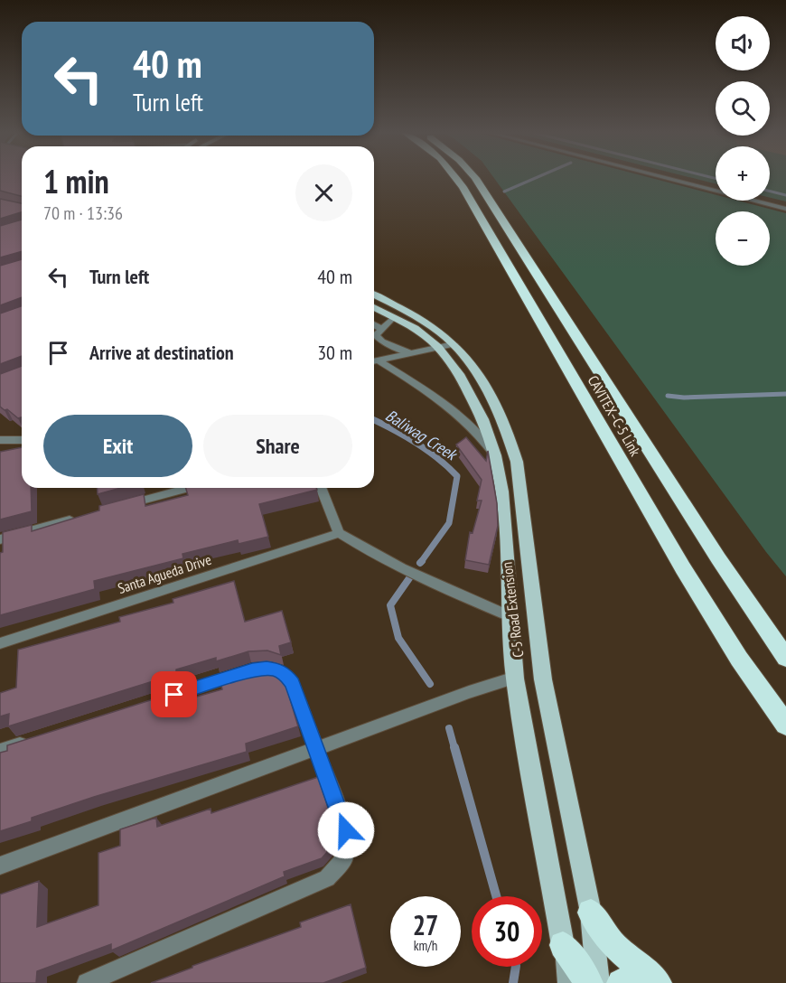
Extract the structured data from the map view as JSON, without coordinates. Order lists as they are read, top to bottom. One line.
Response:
{"streets":{"highway":["CAVITEX–C-5 Link"],"main road":["C-5 Road Extension"],"street":["Santa Agueda Drive"]},"water":["Baliwag Creek"],"page":{"map_buttons":["+","−"],"turn":["40 m","Turn left"],"heading":["1 min","70 m · 13:36"],"list":[{"name":"Turn left","value":"40 m"},{"name":"Arrive at destination","value":"30 m"}],"buttons":["Exit","Share"],"speed":"27 km/h","limit":"30"}}
